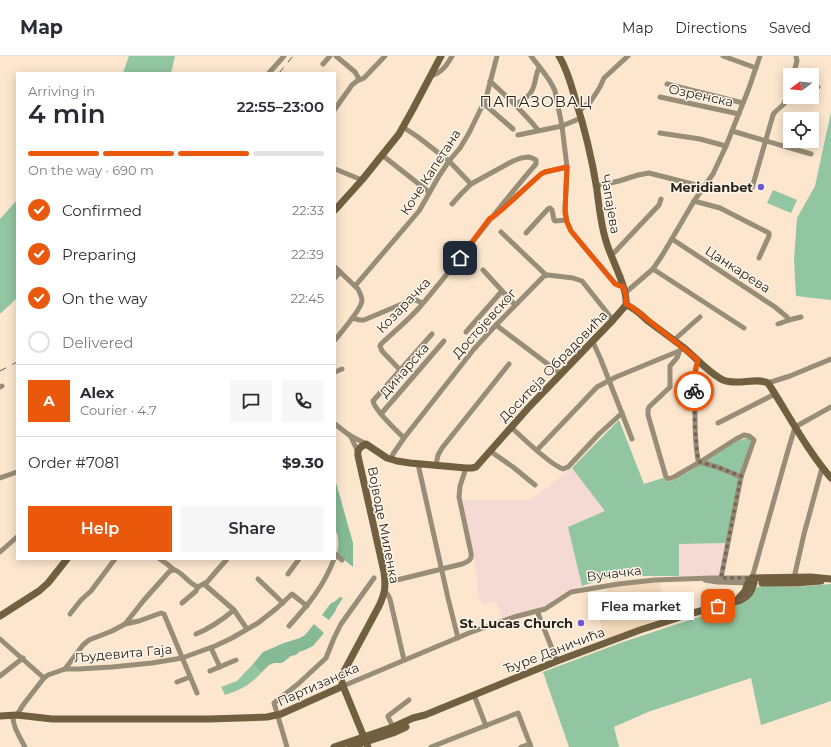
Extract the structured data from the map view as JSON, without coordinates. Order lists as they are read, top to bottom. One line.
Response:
{"streets":{"street":["Озренска","Коче Капетана","Чапајева","Цанкарева","Козарачка","Достојевског","Доситеја Обрадовића","Динарска","Војводе Миленка","Вучачка","Ђуре Даничића","Људевита Гаја","Партизанска"]},"crossings":[["Војводе Миленка","Партизанска"],["Вучачка","Ђуре Даничића"],["Вучачка","Партизанска"]],"districts":["ПАПАЗОВАЦ"],"places":["Meridianbet","Flea market","St. Lucas Church"],"north":"left","page":{"header":"Map","nav":["Map","Directions","Saved"],"heading":["4 min","Arriving in","22:55–23:00"],"panel":["Alex","Courier · 4.7","Order #7081","$9.30"],"bar":"On the way · 690 m","list":[["Confirmed","22:33"],["Preparing","22:39"],["On the way","22:45"],"Delivered"],"round":"A","buttons":["Help","Share"],"bubble":"Flea market"}}
